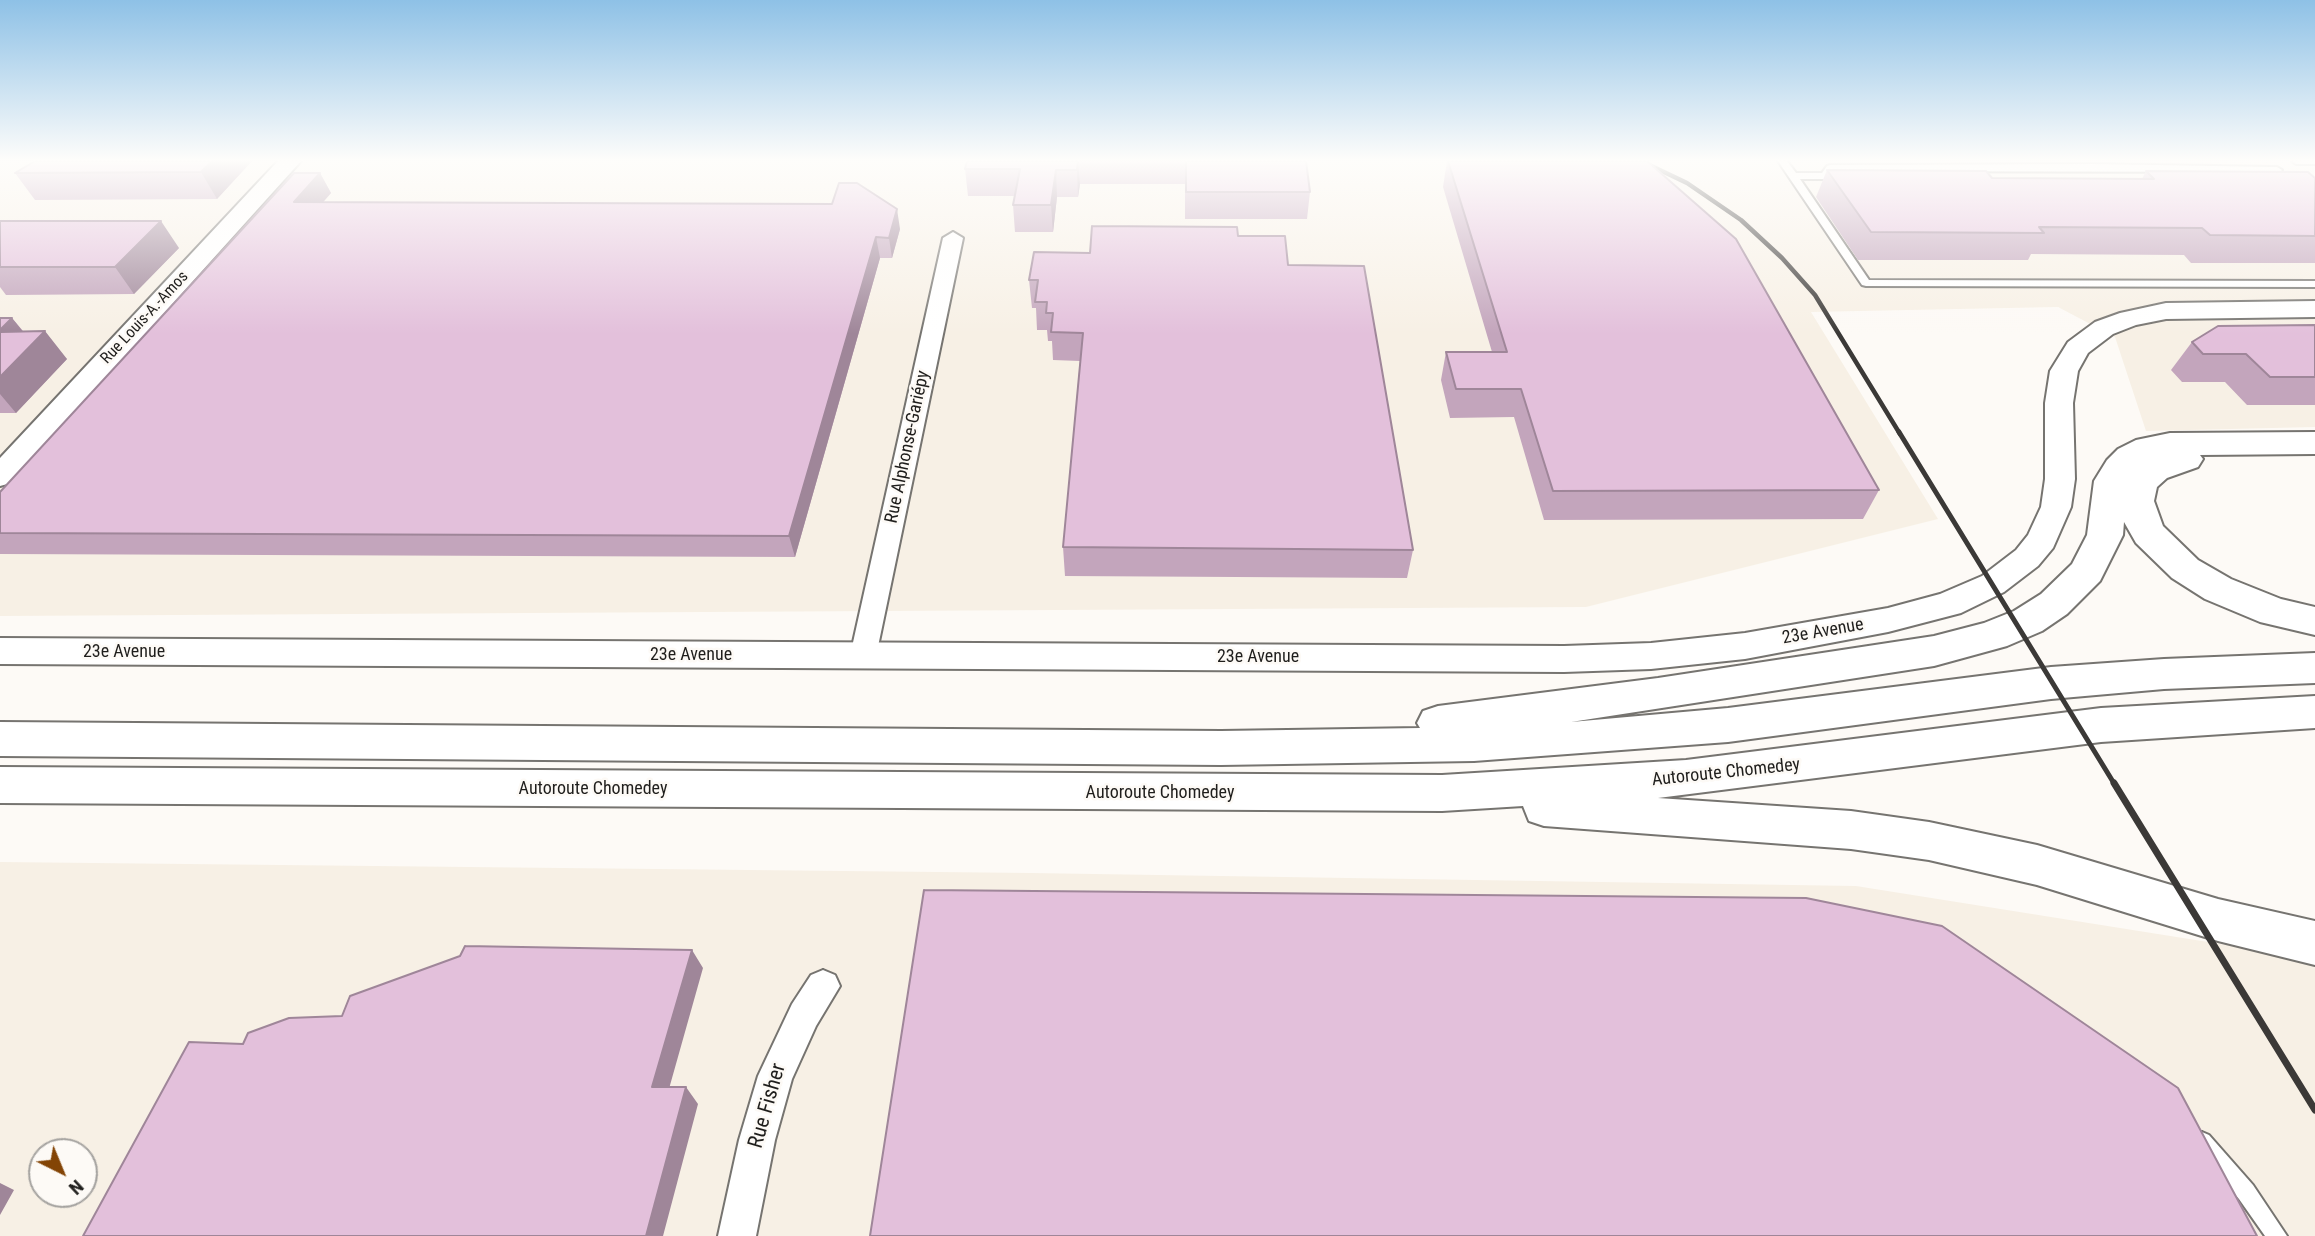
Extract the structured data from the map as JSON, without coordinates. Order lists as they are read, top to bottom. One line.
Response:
{"streets":{"highway":["Autoroute Chomedey"],"street":["Rue Louis-A.-Amos","Rue Alphonse-Gariépy","23e Avenue","Rue Fisher"]},"crossings":[["Rue Alphonse-Gariépy","23e Avenue"]],"north":"bottom right"}
